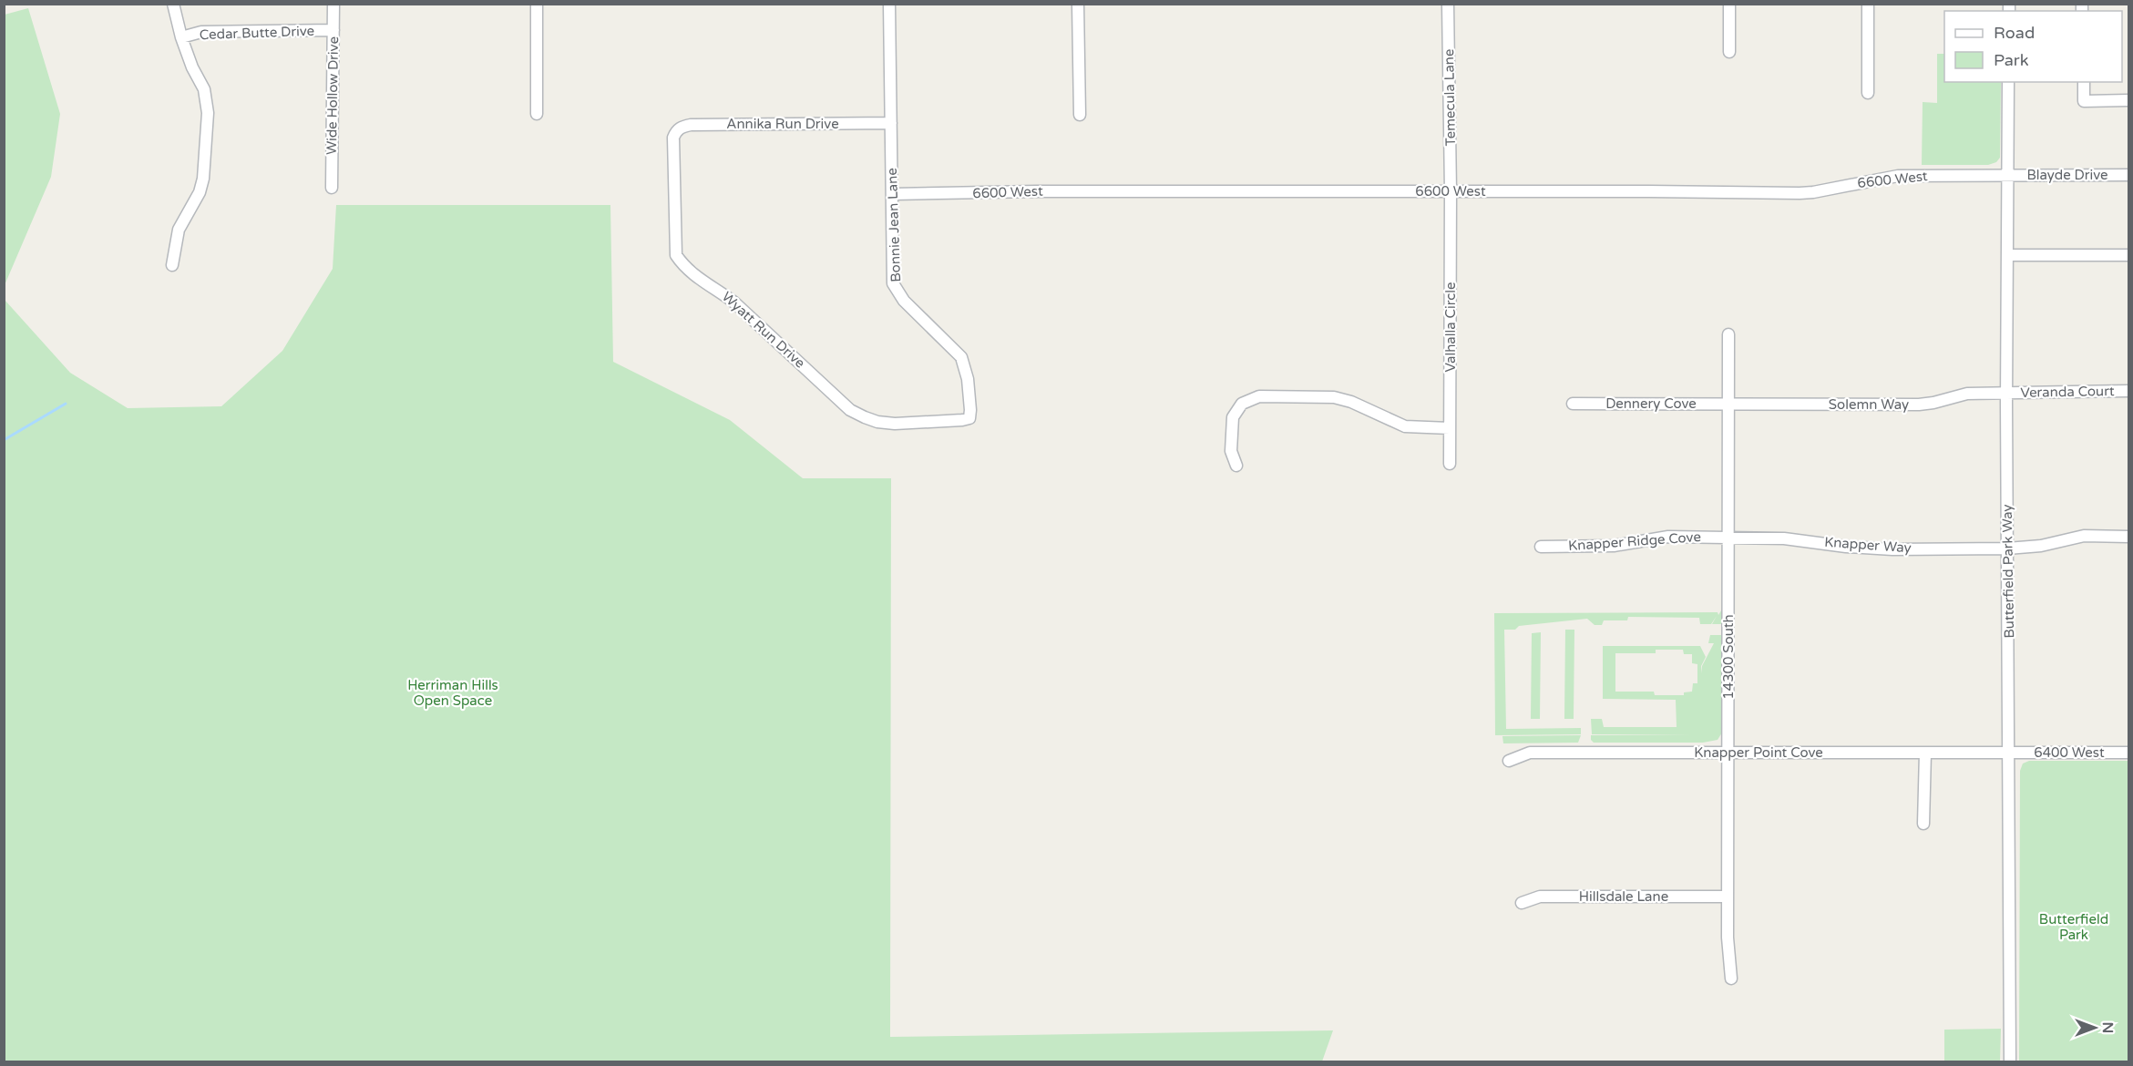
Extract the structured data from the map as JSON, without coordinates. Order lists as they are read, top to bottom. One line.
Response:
{"streets":{"street":["Cedar Butte Drive","Wide Hollow Drive","Temecula Lane","Annika Run Drive","Blayde Drive","6600 West","Bonnie Jean Lane","Valhalla Circle","Wyatt Run Drive","Veranda Court","Dennery Cove","Solemn Way","Knapper Ridge Cove","Knapper Way","Butterfield Park Way","14300 South","Knapper Point Cove","6400 West","Hillsdale Lane"]},"crossings":[["Cedar Butte Drive","Wide Hollow Drive"],["Temecula Lane","6600 West"],["Temecula Lane","Valhalla Circle"],["Annika Run Drive","Bonnie Jean Lane"],["Annika Run Drive","Wyatt Run Drive"],["Blayde Drive","6600 West"],["Blayde Drive","Butterfield Park Way"],["6600 West","Bonnie Jean Lane"],["6600 West","Valhalla Circle"],["6600 West","Butterfield Park Way"],["Bonnie Jean Lane","Wyatt Run Drive"],["Veranda Court","Solemn Way"],["Veranda Court","Butterfield Park Way"],["Dennery Cove","Solemn Way"],["Dennery Cove","14300 South"],["Solemn Way","Butterfield Park Way"],["Solemn Way","14300 South"],["Knapper Ridge Cove","Knapper Way"],["Knapper Ridge Cove","14300 South"],["Knapper Way","Butterfield Park Way"],["Knapper Way","14300 South"],["Butterfield Park Way","Knapper Point Cove"],["Butterfield Park Way","6400 West"],["14300 South","Knapper Point Cove"],["14300 South","Hillsdale Lane"],["Knapper Point Cove","6400 West"]],"parks":["Herriman Hills Open Space","Butterfield Park"],"legend":["Road","Park"],"north":"right"}
